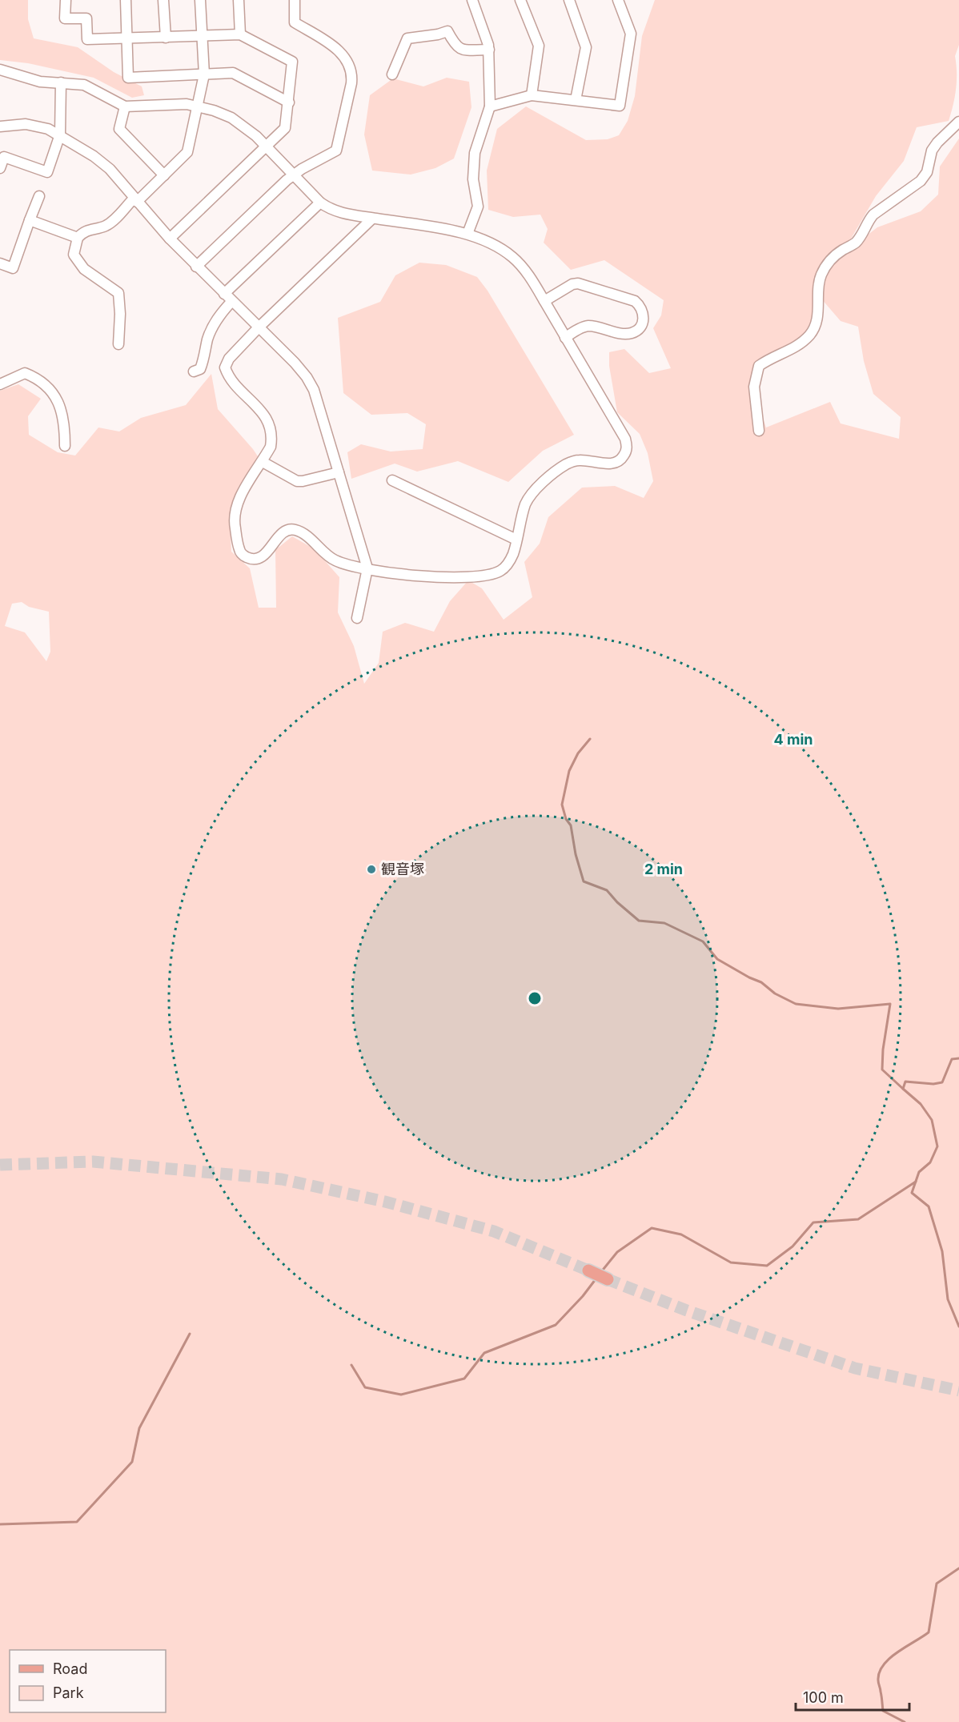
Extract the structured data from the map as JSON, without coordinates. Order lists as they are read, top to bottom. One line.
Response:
{"places":["観音塚"],"legend":["Road","Park"],"scale_bar":"100 m","rings":["4 min","2 min"]}
